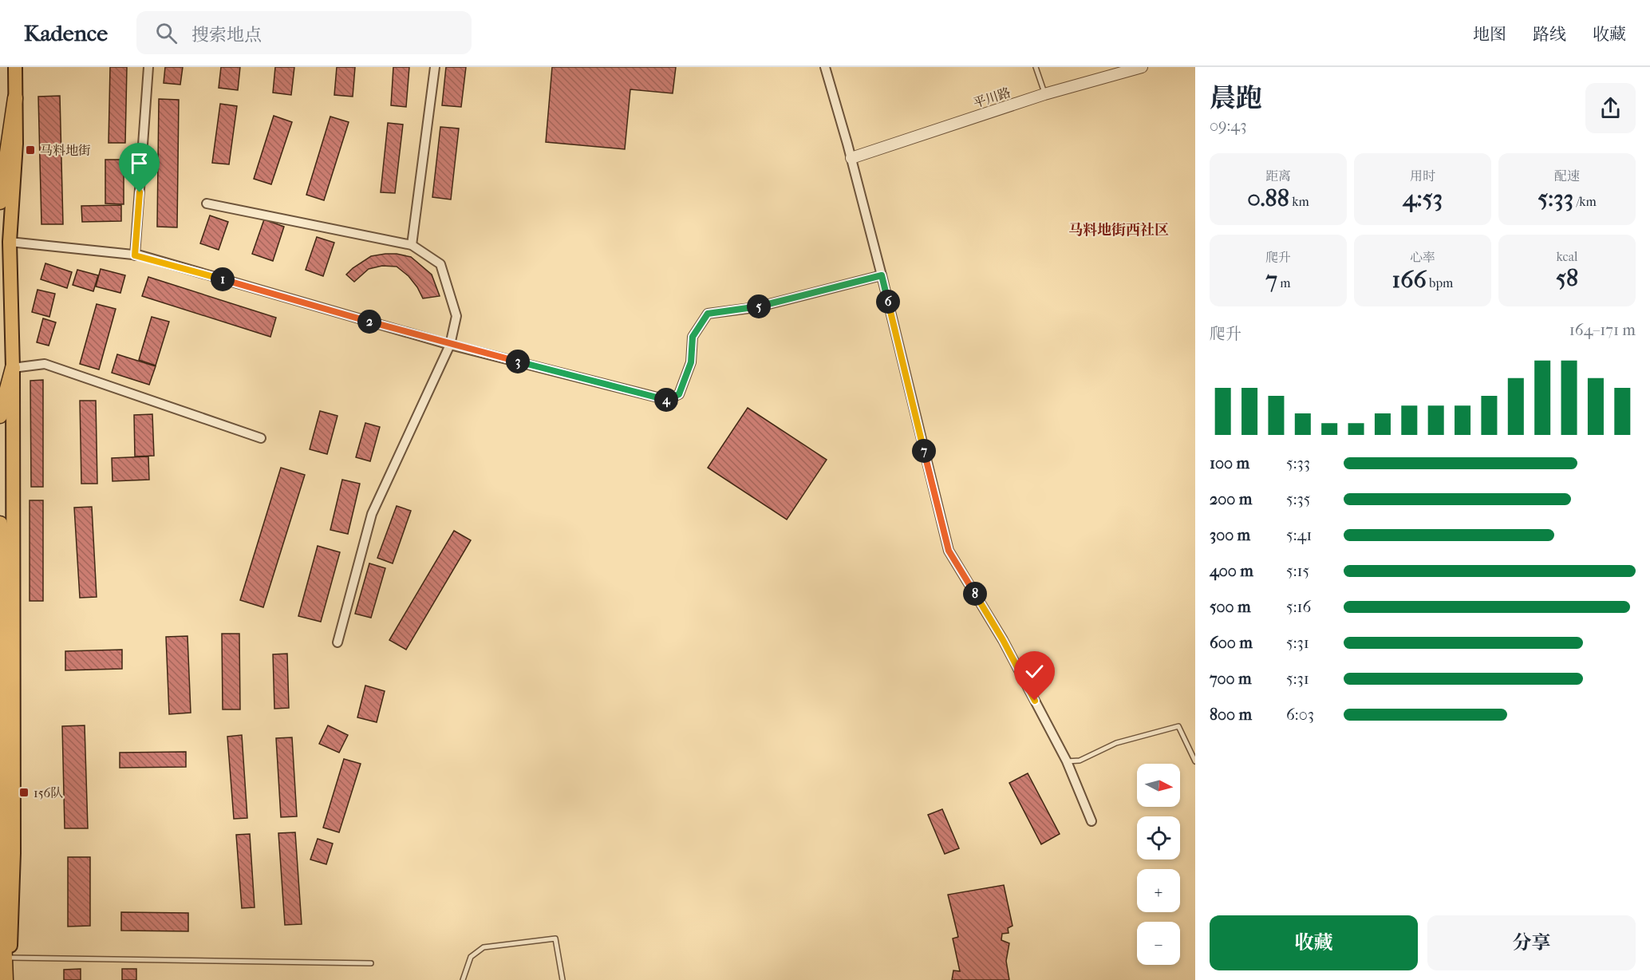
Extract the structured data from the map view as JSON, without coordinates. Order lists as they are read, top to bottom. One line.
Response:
{"streets":{"street":["平川路"]},"districts":["马料地街西社区"],"places":{"transit":["马料地街","156队"]},"north":"right","page":{"header":"Kadence","search":"搜索地点","nav":["地图","路线","收藏"],"heading":["晨跑","09:43"],"stats":[["距离","0.88 km"],["用时","4:53"],["配速","5:33 /km"],["爬升","7 m"],["心率","166 bpm"],["kcal","58"]],"pins":["1","6","5","2","3","4","7","8"],"chart":["爬升","164–171 m"],"list":[{"name":"100 m","note":"5:33"},{"name":"200 m","note":"5:35"},{"name":"300 m","note":"5:41"},{"name":"400 m","note":"5:15"},{"name":"500 m","note":"5:16"},{"name":"600 m","note":"5:31"},{"name":"700 m","note":"5:31"},{"name":"800 m","note":"6:03"}],"map_buttons":["+","−"],"buttons":["收藏","分享"]}}
